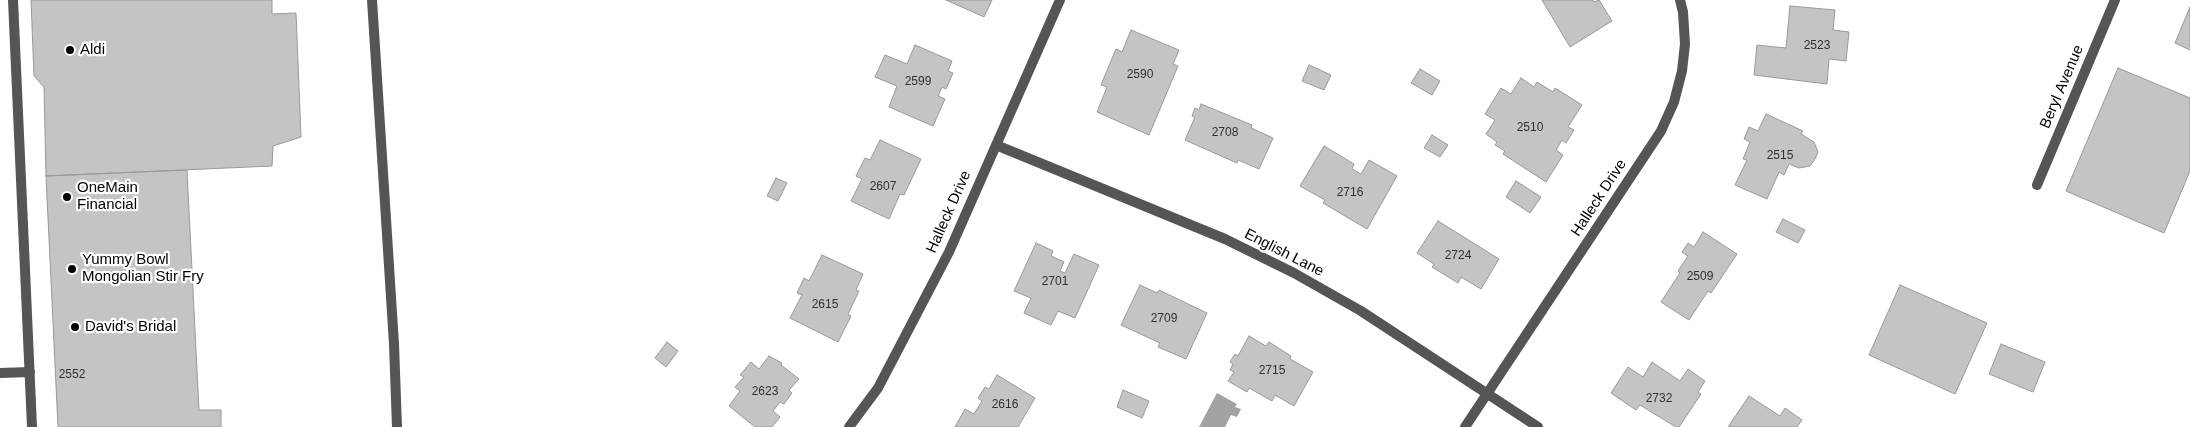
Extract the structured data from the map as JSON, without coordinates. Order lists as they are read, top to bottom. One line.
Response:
{"streets":{"street":["Beryl Avenue","Halleck Drive","English Lane"]},"crossings":[["Halleck Drive","English Lane"]],"places":["Aldi","OneMain Financial","Yummy Bowl Mongolian Stir Fry","David's Bridal"],"house_numbers":["2523","2590","2599","2510","2708","2515","2607","2716","2724","2509","2701","2615","2709","2715","2552","2623","2732","2616"]}
